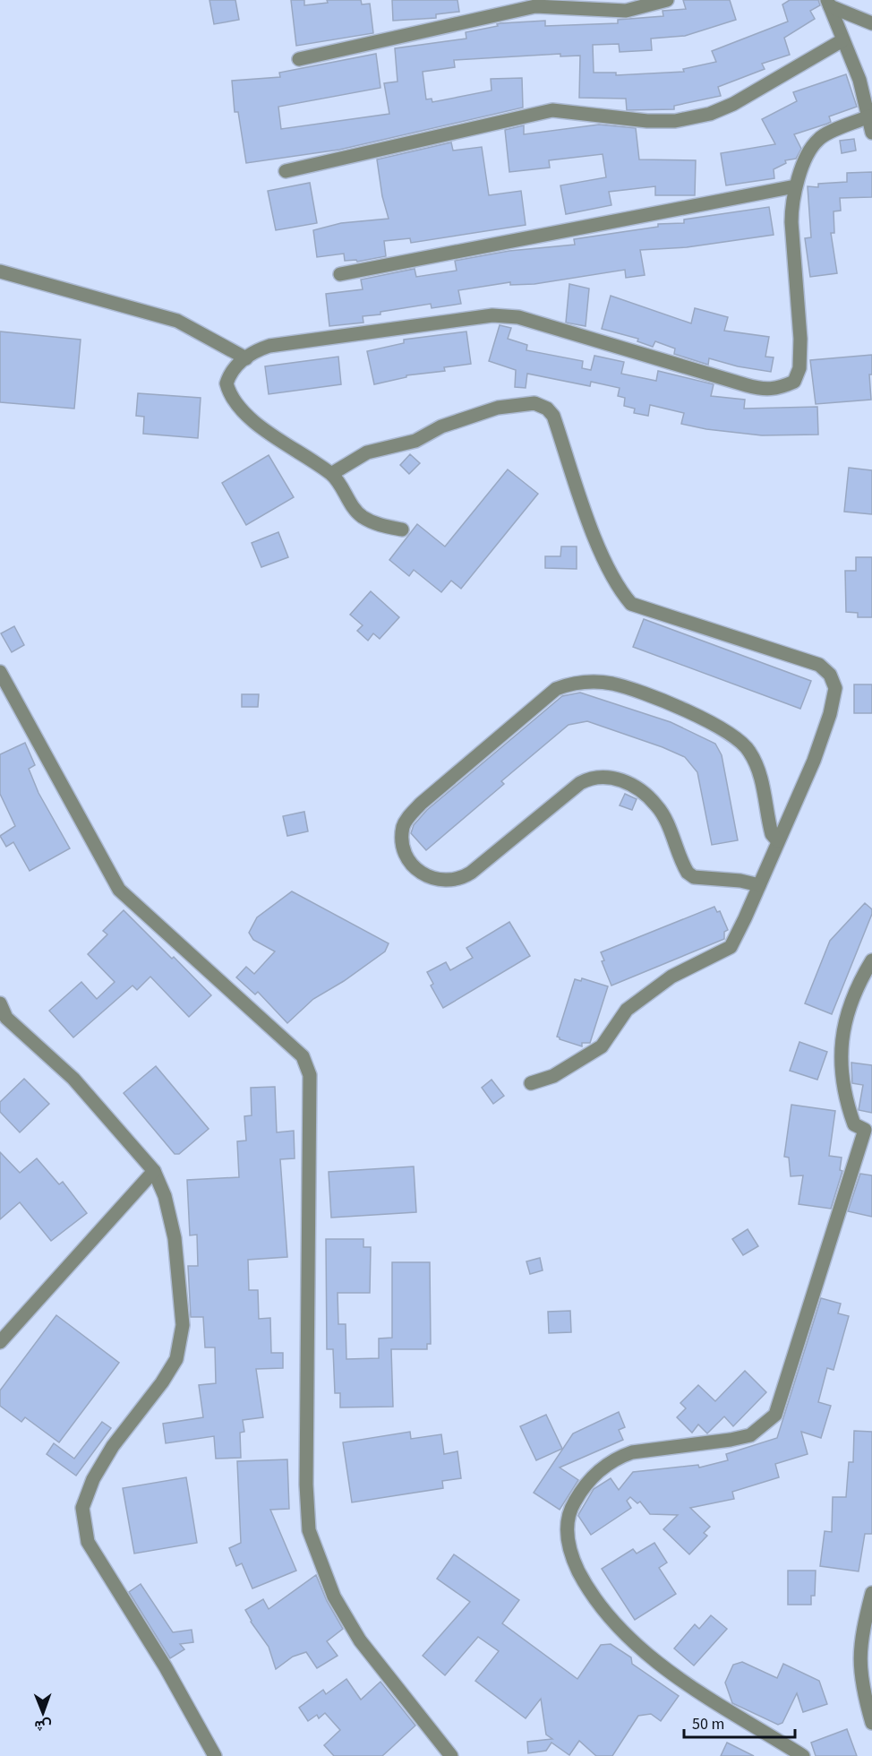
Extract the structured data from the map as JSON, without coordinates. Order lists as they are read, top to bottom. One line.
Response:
{"scale_bar":"50 m","north":"bottom"}
